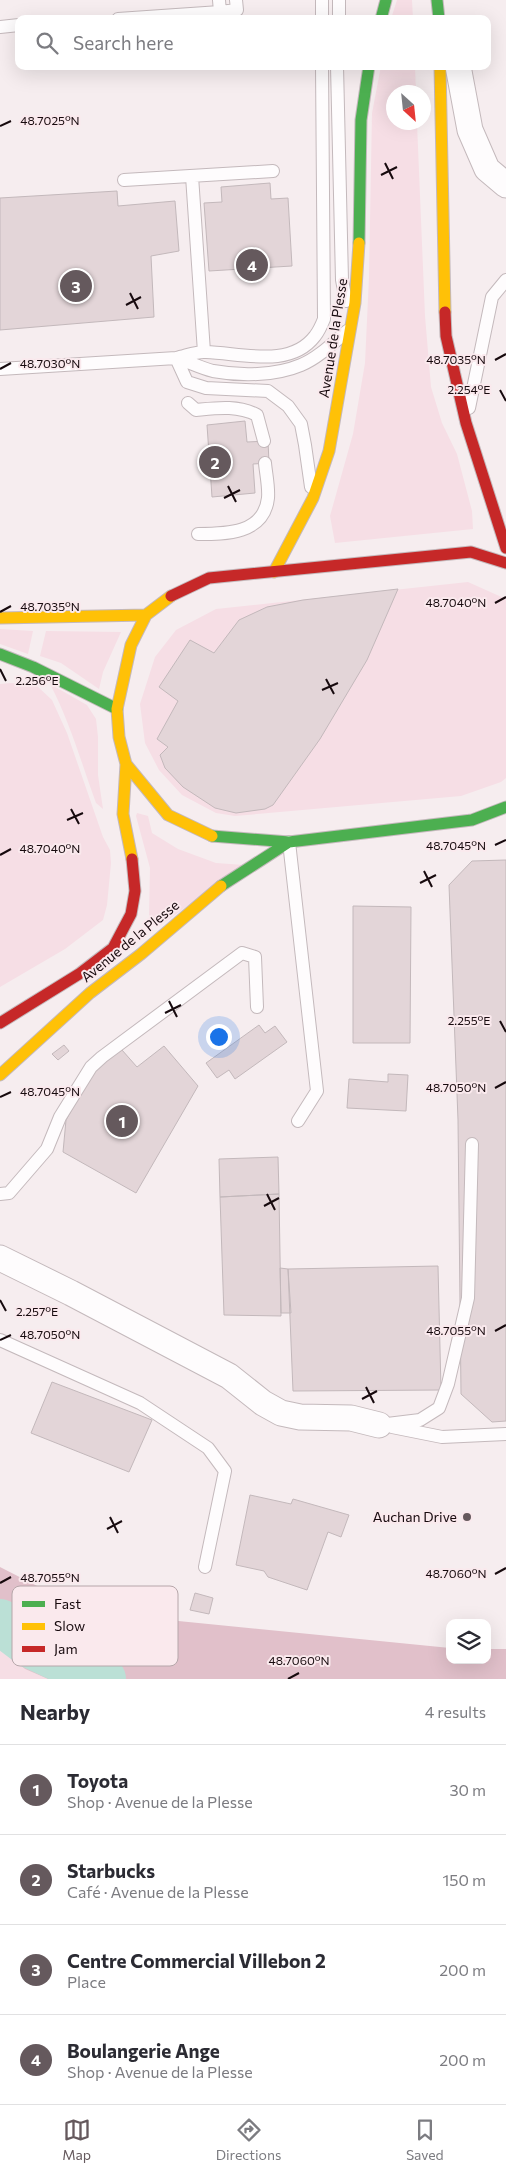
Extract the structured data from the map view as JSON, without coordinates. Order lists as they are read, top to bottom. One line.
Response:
{"streets":{"main road":["Avenue de la Plesse"]},"places":["Auchan Drive"],"legend":["Fast","Slow","Jam"],"north":"bottom right","page":{"search":"Search here","pins":["4","3","2","1"],"heading":["Nearby","4 results"],"list":[{"mark":"1","name":"Toyota","note":"Shop · Avenue de la Plesse","value":"30 m"},{"mark":"2","name":"Starbucks","note":"Café · Avenue de la Plesse","value":"150 m"},{"mark":"3","name":"Centre Commercial Villebon 2","note":"Place","value":"200 m"},{"mark":"4","name":"Boulangerie Ange","note":"Shop · Avenue de la Plesse","value":"200 m"}],"nav":["Map","Directions","Saved"]},"coordinates":["48.7025°N","48.7035°N","48.7030°N","2.254°E","48.7040°N","2.256°E","48.7045°N","2.255°E","48.7050°N","2.257°E","48.7055°N","48.7060°N"]}
